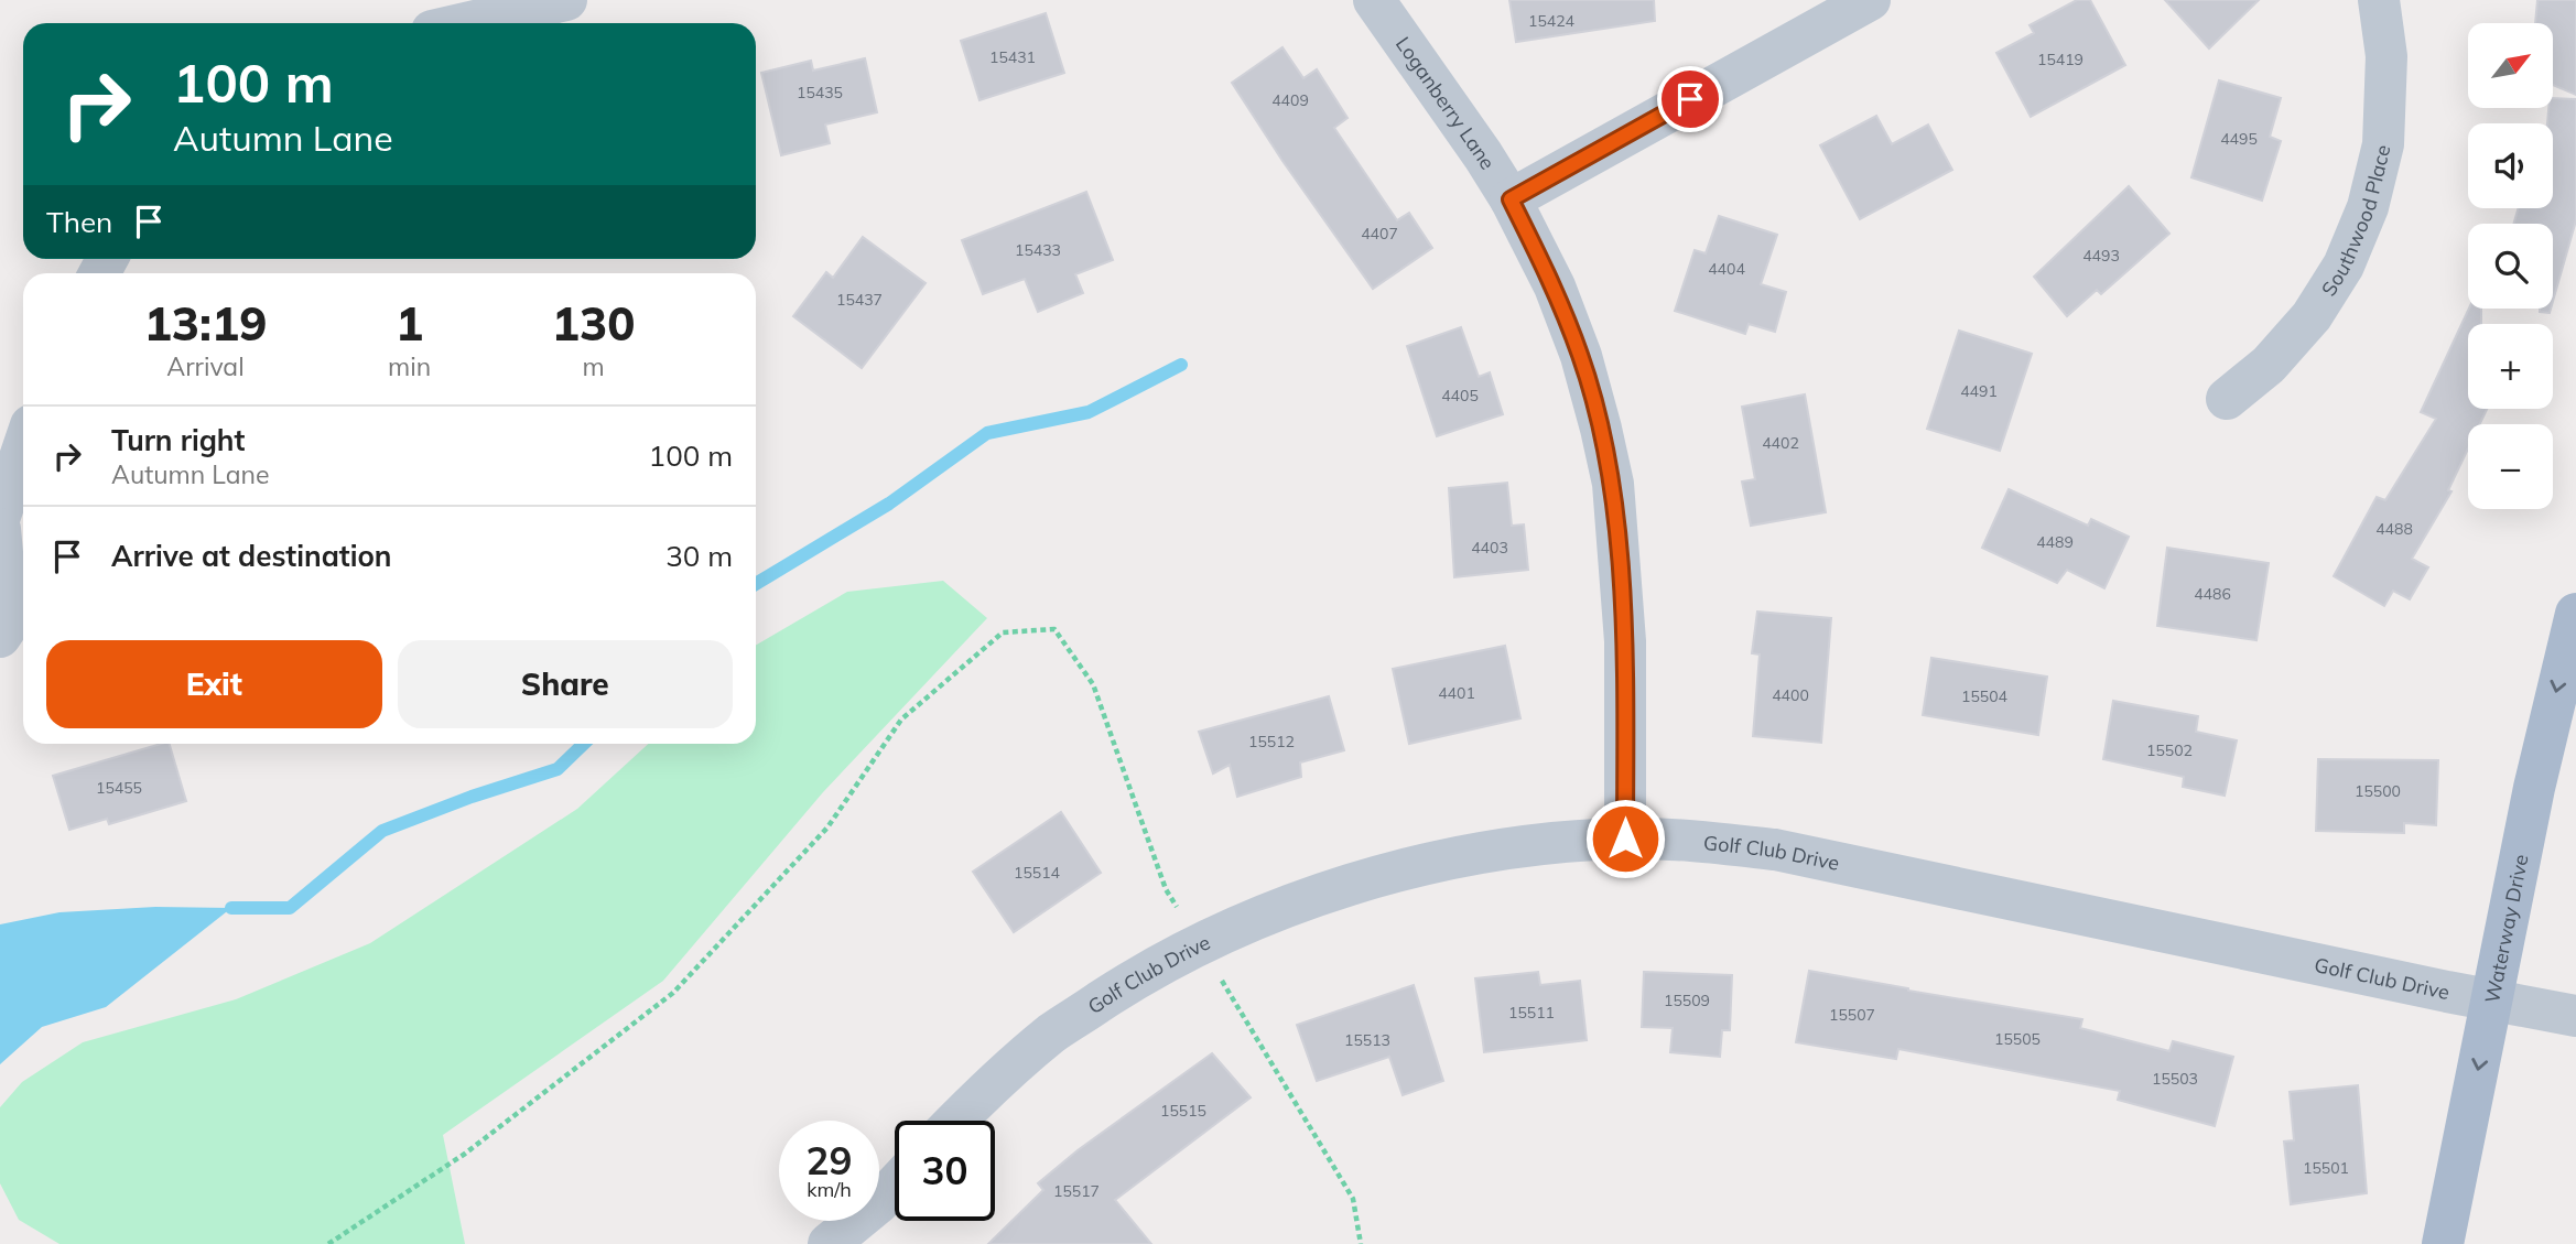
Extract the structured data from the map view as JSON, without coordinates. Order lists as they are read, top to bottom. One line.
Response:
{"streets":{"main road":["Waterway Drive"],"street":["Loganberry Lane","Southwood Place","Golf Club Drive"]},"crossings":[["Loganberry Lane","Golf Club Drive"],["Golf Club Drive","Waterway Drive"]],"one_way":["Waterway Drive"],"house_numbers":["15424","15431","15419","15435","4409","4495","4407","15433","4493","4404","15437","4491","4405","4402","4488","4489","4403","4486","4401","4400","15504","15512","15502","15455","15500","15514","15509","15511","15507","15505","15513","15503","15515","15501","15517"],"north":"top right","page":{"map_buttons":["+","−"],"turn":["100 m","Autumn Lane"],"then":"Then","eta":["13:19","Arrival","1","min","130","m"],"list":[{"name":"Turn right","note":"Autumn Lane","value":"100 m"},{"name":"Arrive at destination","value":"30 m"}],"buttons":["Exit","Share"],"speed":"29 km/h","limit":"30"}}
